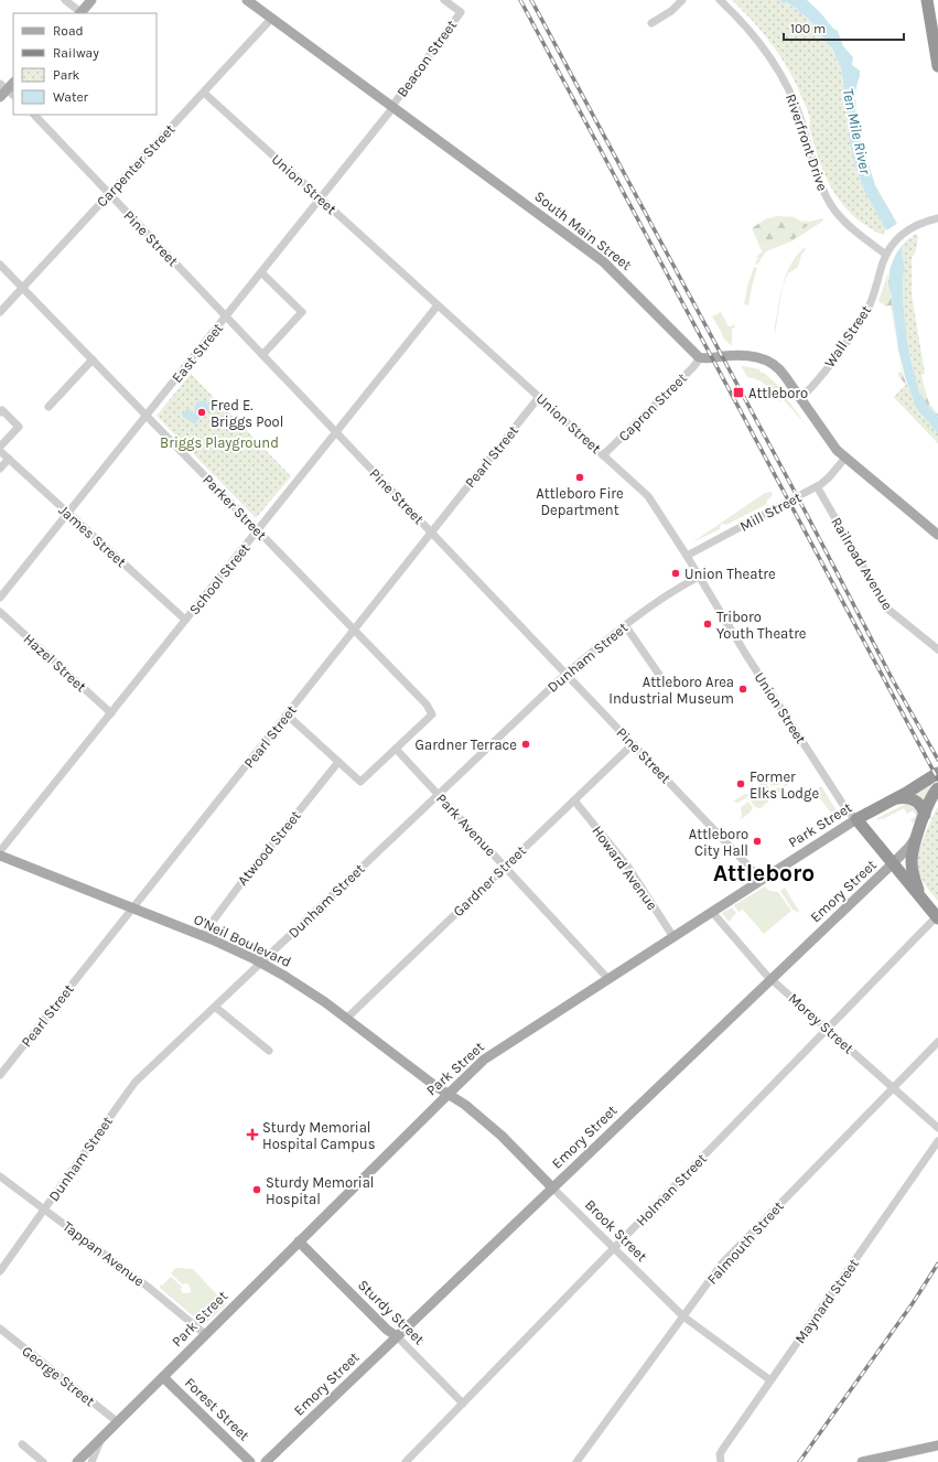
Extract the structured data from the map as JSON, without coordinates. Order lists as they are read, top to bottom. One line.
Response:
{"streets":{"highway":["Park Street"],"main road":["South Main Street","Emory Street","O'Neil Boulevard","Brook Street","Sturdy Street","Forest Street"],"street":["Beacon Street","Riverfront Drive","Carpenter Street","Union Street","Pine Street","Wall Street","East Street","Capron Street","Pearl Street","Parker Street","Mill Street","James Street","Railroad Avenue","School Street","Dunham Street","Hazel Street","Park Avenue","Atwood Street","Howard Avenue","Gardner Street","Morey Street","Holman Street","Falmouth Street","Tappan Avenue","Maynard Street","George Street"]},"crossings":[["Beacon Street","South Main Street"],["Beacon Street","East Street"],["Riverfront Drive","Wall Street"],["Carpenter Street","Union Street"],["Carpenter Street","South Main Street"],["Carpenter Street","Pine Street"],["Carpenter Street","Parker Street"],["Union Street","East Street"],["Union Street","Capron Street"],["Union Street","Pearl Street"],["Union Street","Mill Street"],["Union Street","School Street"],["Union Street","Dunham Street"],["Union Street","Park Street"],["South Main Street","East Street"],["South Main Street","Capron Street"],["Pine Street","East Street"],["Pine Street","Pearl Street"],["Pine Street","School Street"],["Pine Street","Dunham Street"],["Pine Street","Park Street"],["Pine Street","Gardner Street"],["East Street","Parker Street"],["East Street","James Street"],["Pearl Street","Parker Street"],["Pearl Street","O'Neil Boulevard"],["Parker Street","School Street"],["Parker Street","Park Avenue"],["Mill Street","Railroad Avenue"],["James Street","School Street"],["School Street","Hazel Street"],["Dunham Street","Park Avenue"],["Dunham Street","O'Neil Boulevard"],["Dunham Street","Tappan Avenue"],["Park Avenue","Park Street"],["Park Avenue","Gardner Street"],["Park Street","Howard Avenue"],["Park Street","O'Neil Boulevard"],["Park Street","Morey Street"],["Park Street","Brook Street"],["Park Street","Tappan Avenue"],["Park Street","Sturdy Street"],["Park Street","George Street"],["Park Street","Forest Street"],["Atwood Street","O'Neil Boulevard"],["Howard Avenue","Gardner Street"],["Gardner Street","O'Neil Boulevard"],["Emory Street","Morey Street"],["Emory Street","Brook Street"],["Emory Street","Sturdy Street"],["O'Neil Boulevard","Brook Street"],["Morey Street","Holman Street"],["Morey Street","Falmouth Street"],["Holman Street","Brook Street"],["Holman Street","Sturdy Street"],["Brook Street","Falmouth Street"],["Brook Street","Maynard Street"]],"districts":["Attleboro"],"water":["Ten Mile River"],"parks":["Briggs Playground"],"places":{"transit":["Attleboro"],"other":["Fred E. Briggs Pool","Attleboro Fire Department","Union Theatre","Triboro Youth Theatre","Attleboro Area Industrial Museum","Gardner Terrace","Former Elks Lodge","Attleboro City Hall","Sturdy Memorial Hospital"],"health":["Sturdy Memorial Hospital Campus"]},"legend":["Road","Railway","Park","Water"],"scale_bar":"100 m"}
